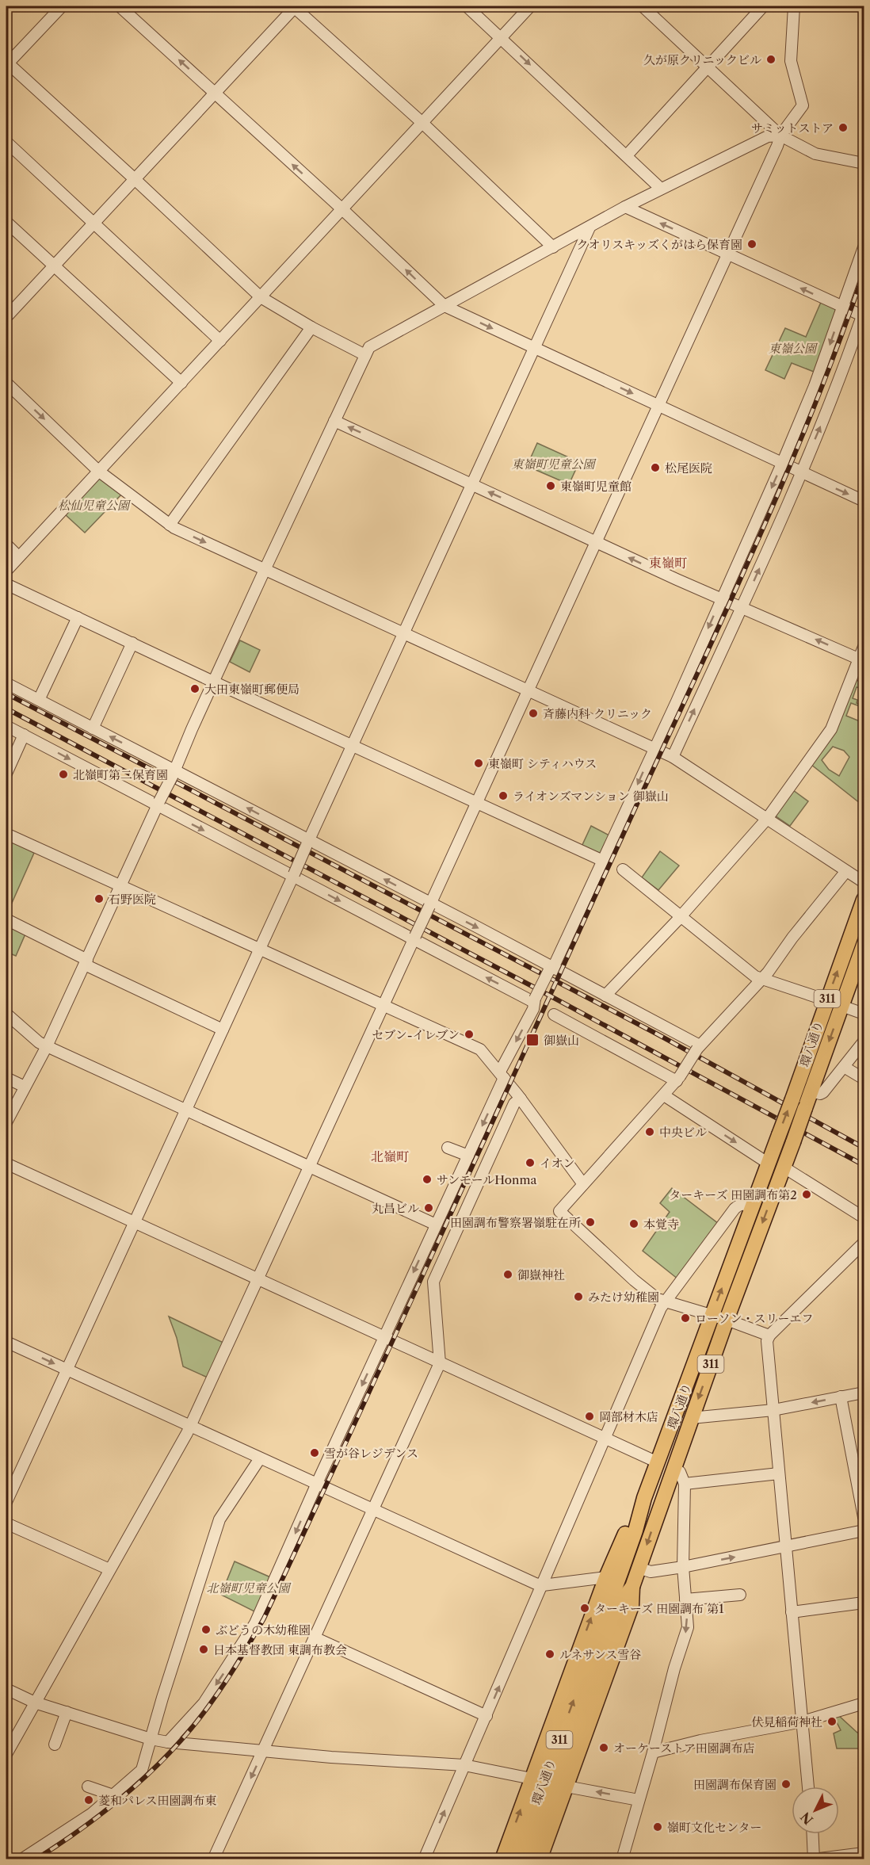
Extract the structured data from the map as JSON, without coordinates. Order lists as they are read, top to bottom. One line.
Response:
{"streets":{"main road":["311","環八通り"]},"crossings":[["311","環八通り"]],"districts":["東嶺町","北嶺町"],"parks":["東嶺公園","東嶺町児童公園","松仙児童公園","北嶺町児童公園"],"places":{"other":["久が原クリニックビル","サミットストア","クオリスキッズくがはら保育園","松尾医院","東嶺町児童館","大田東嶺町郵便局","斉藤内科 クリニック","東嶺町 シティハウス","北嶺町第二保育園","ライオンズマンション 御嶽山","石野医院","セブン-イレブン","中央ビル","イオン","サンモールHonma","ターキーズ 田園調布第2","丸昌ビル","田園調布警察署嶺駐在所","本覚寺","御嶽神社","みたけ幼稚園","ローソン・スリーエフ","岡部材木店","雪が谷レジデンス","ターキーズ 田園調布 第1","ぶどうの木幼稚園","日本基督教団 東調布教会","ルネサンス雪谷","伏見稲荷神社","オーケーストア田園調布店","田園調布保育園","菱和パレス田園調布東","嶺町文化センター"],"transit":["御嶽山"]},"north":"bottom left"}
